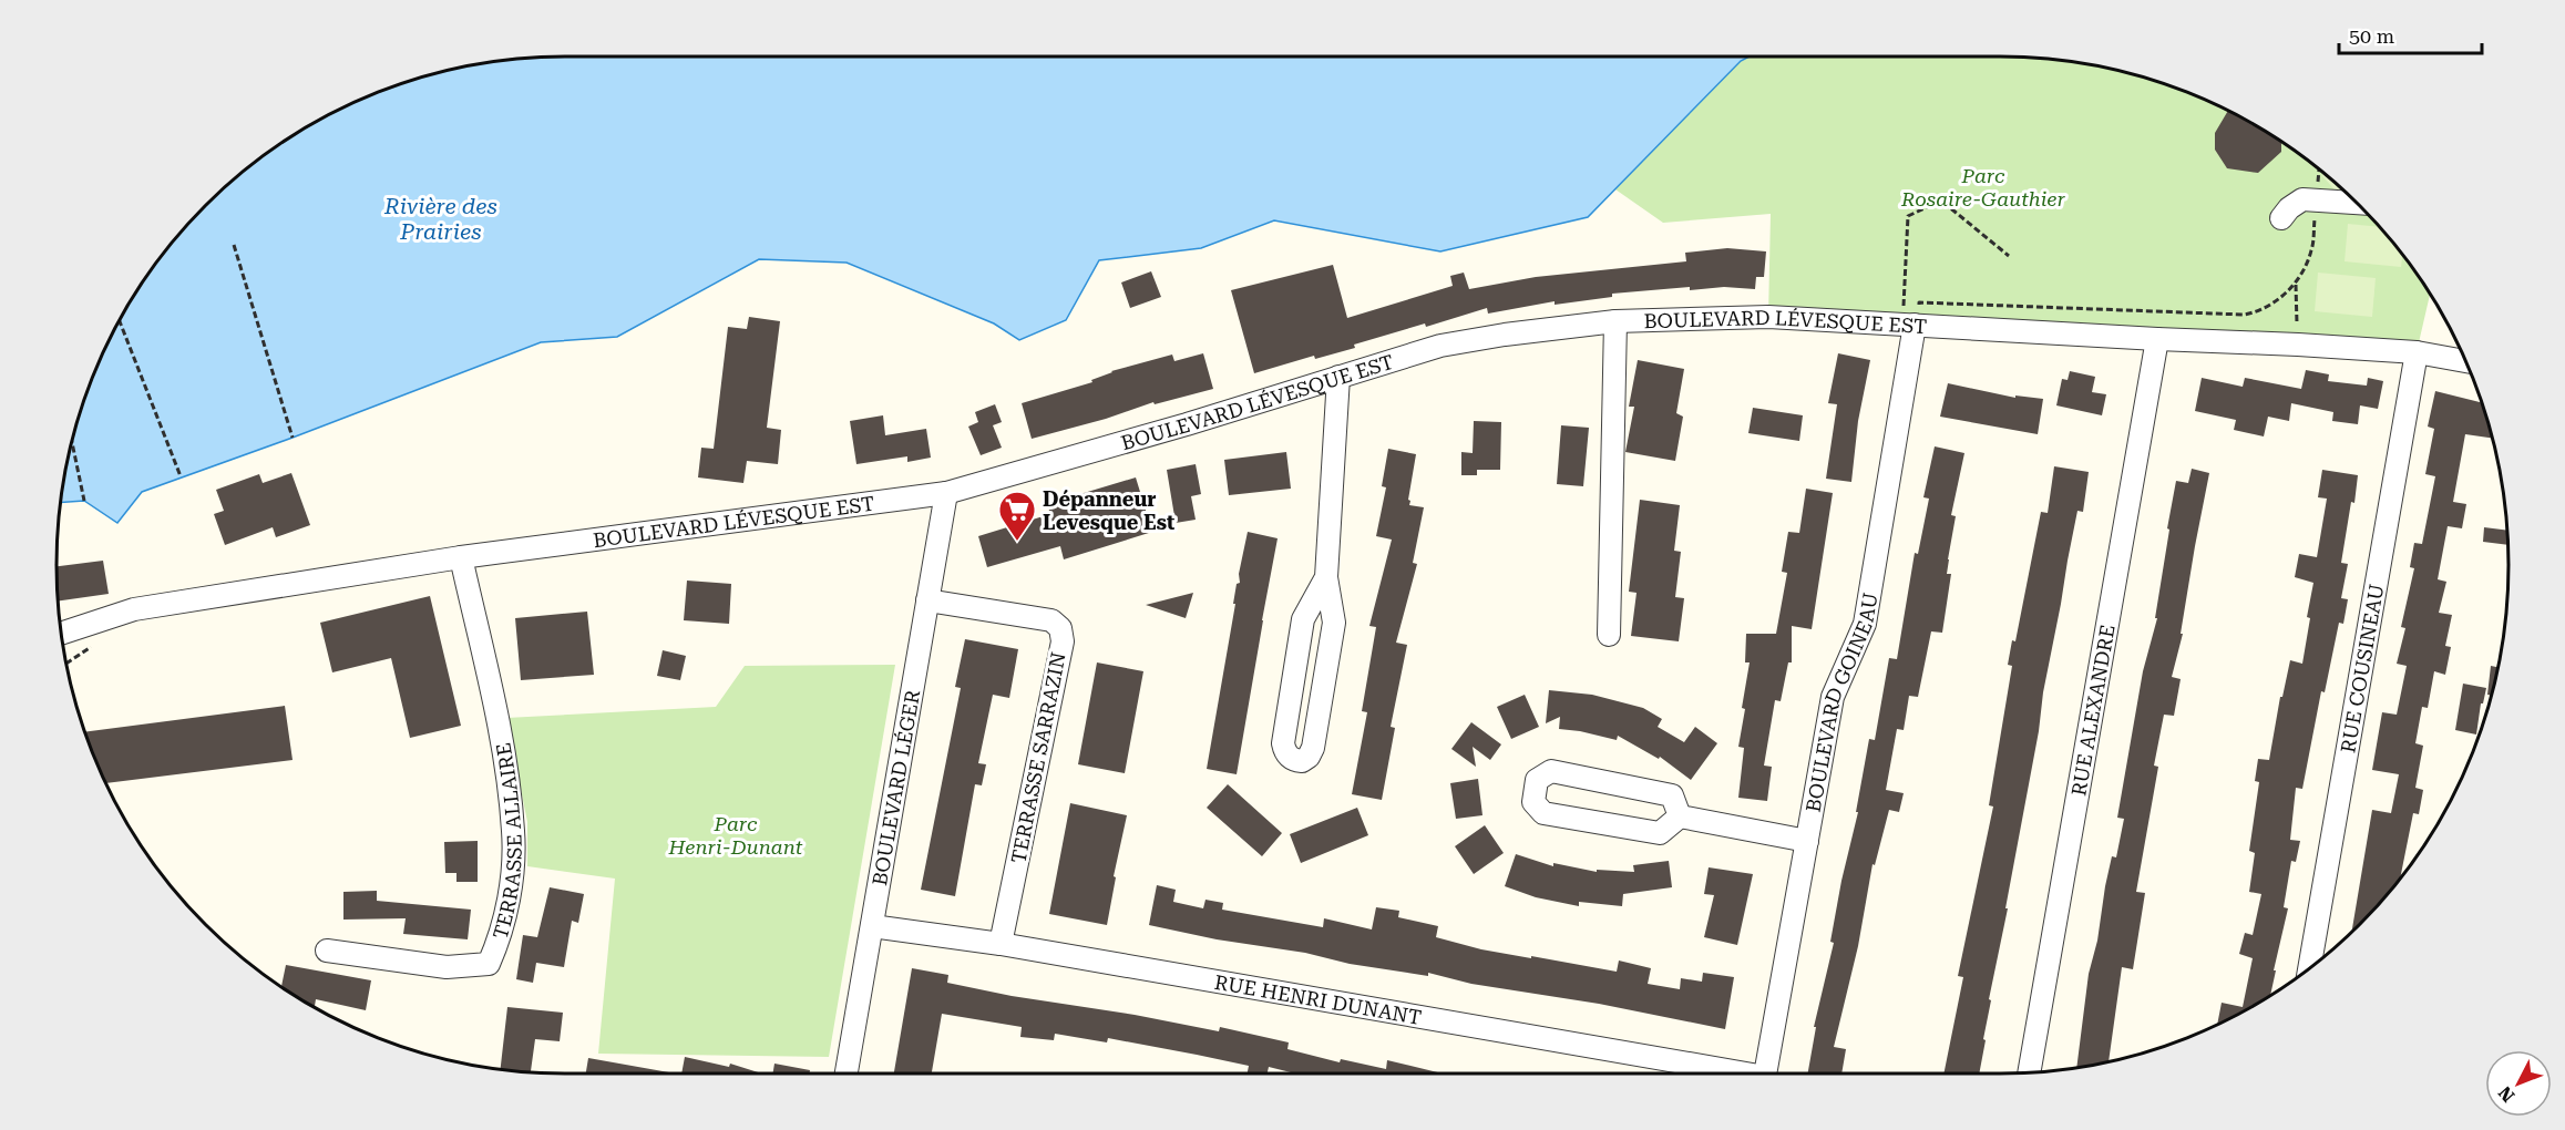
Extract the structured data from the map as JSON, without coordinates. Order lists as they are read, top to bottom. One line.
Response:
{"streets":{"street":["BOULEVARD LÉVESQUE EST","RUE COUSINEAU","BOULEVARD GOINEAU","RUE ALEXANDRE","TERRASSE SARRAZIN","BOULEVARD LÉGER","TERRASSE ALLAIRE","RUE HENRI DUNANT"]},"crossings":[["BOULEVARD LÉVESQUE EST","RUE COUSINEAU"],["BOULEVARD LÉVESQUE EST","BOULEVARD GOINEAU"],["BOULEVARD LÉVESQUE EST","RUE ALEXANDRE"],["BOULEVARD LÉVESQUE EST","BOULEVARD LÉGER"],["BOULEVARD LÉVESQUE EST","TERRASSE ALLAIRE"],["TERRASSE SARRAZIN","BOULEVARD LÉGER"],["TERRASSE SARRAZIN","RUE HENRI DUNANT"],["BOULEVARD LÉGER","RUE HENRI DUNANT"]],"water":["Rivière des Prairies"],"parks":["Parc Rosaire-Gauthier","Parc Henri-Dunant"],"places":{"supermarket":["Dépanneur Levesque Est"]},"scale_bar":"50 m","north":"bottom left"}
